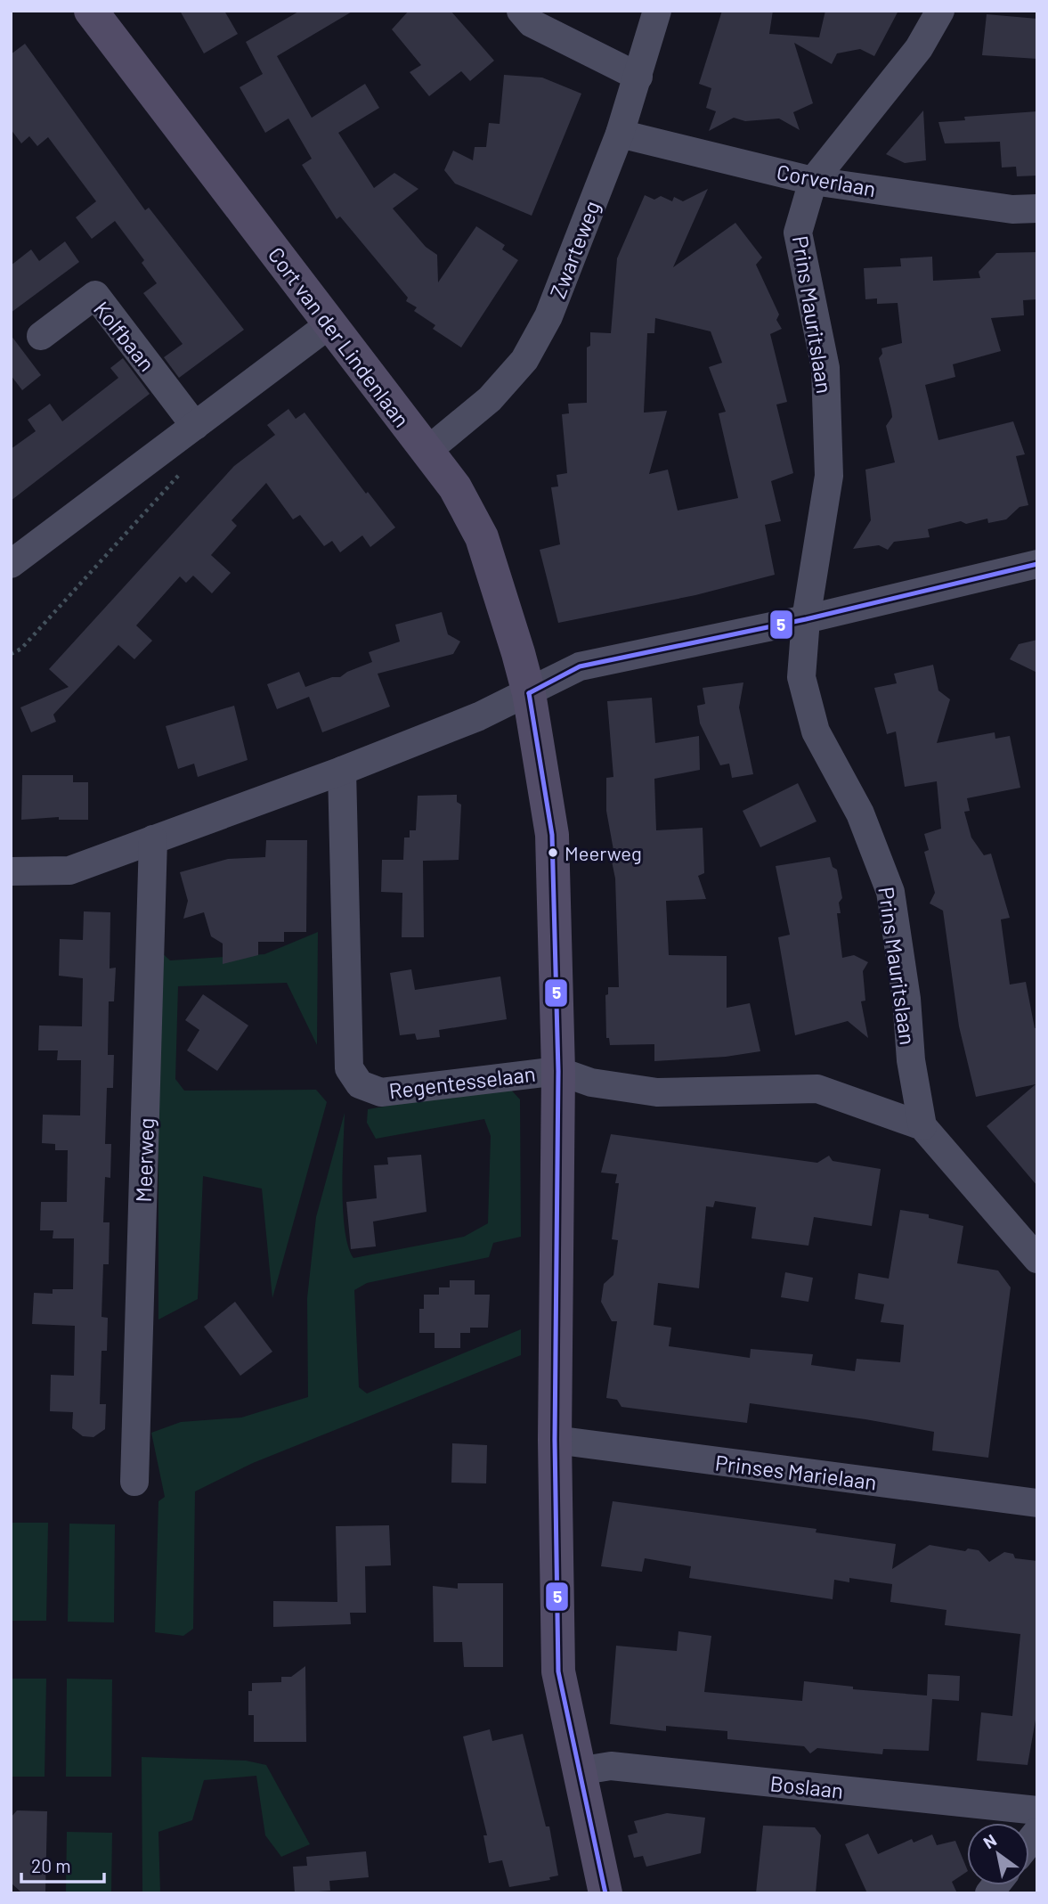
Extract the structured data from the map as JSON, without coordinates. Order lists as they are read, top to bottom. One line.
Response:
{"streets":{"main road":["Cort van der Lindenlaan"],"street":["Corverlaan","Zwarteweg","Prins Mauritslaan","Kolfbaan","Regentesselaan","Meerweg","Prinses Marielaan","Boslaan"]},"crossings":[["Corverlaan","Zwarteweg"],["Corverlaan","Prins Mauritslaan"],["Zwarteweg","Cort van der Lindenlaan"],["Prins Mauritslaan","Regentesselaan"],["Cort van der Lindenlaan","Regentesselaan"],["Cort van der Lindenlaan","Prinses Marielaan"],["Cort van der Lindenlaan","Boslaan"]],"places":["Meerweg"],"lines":["transit line 5"],"scale_bar":"20 m","north":"top left"}
